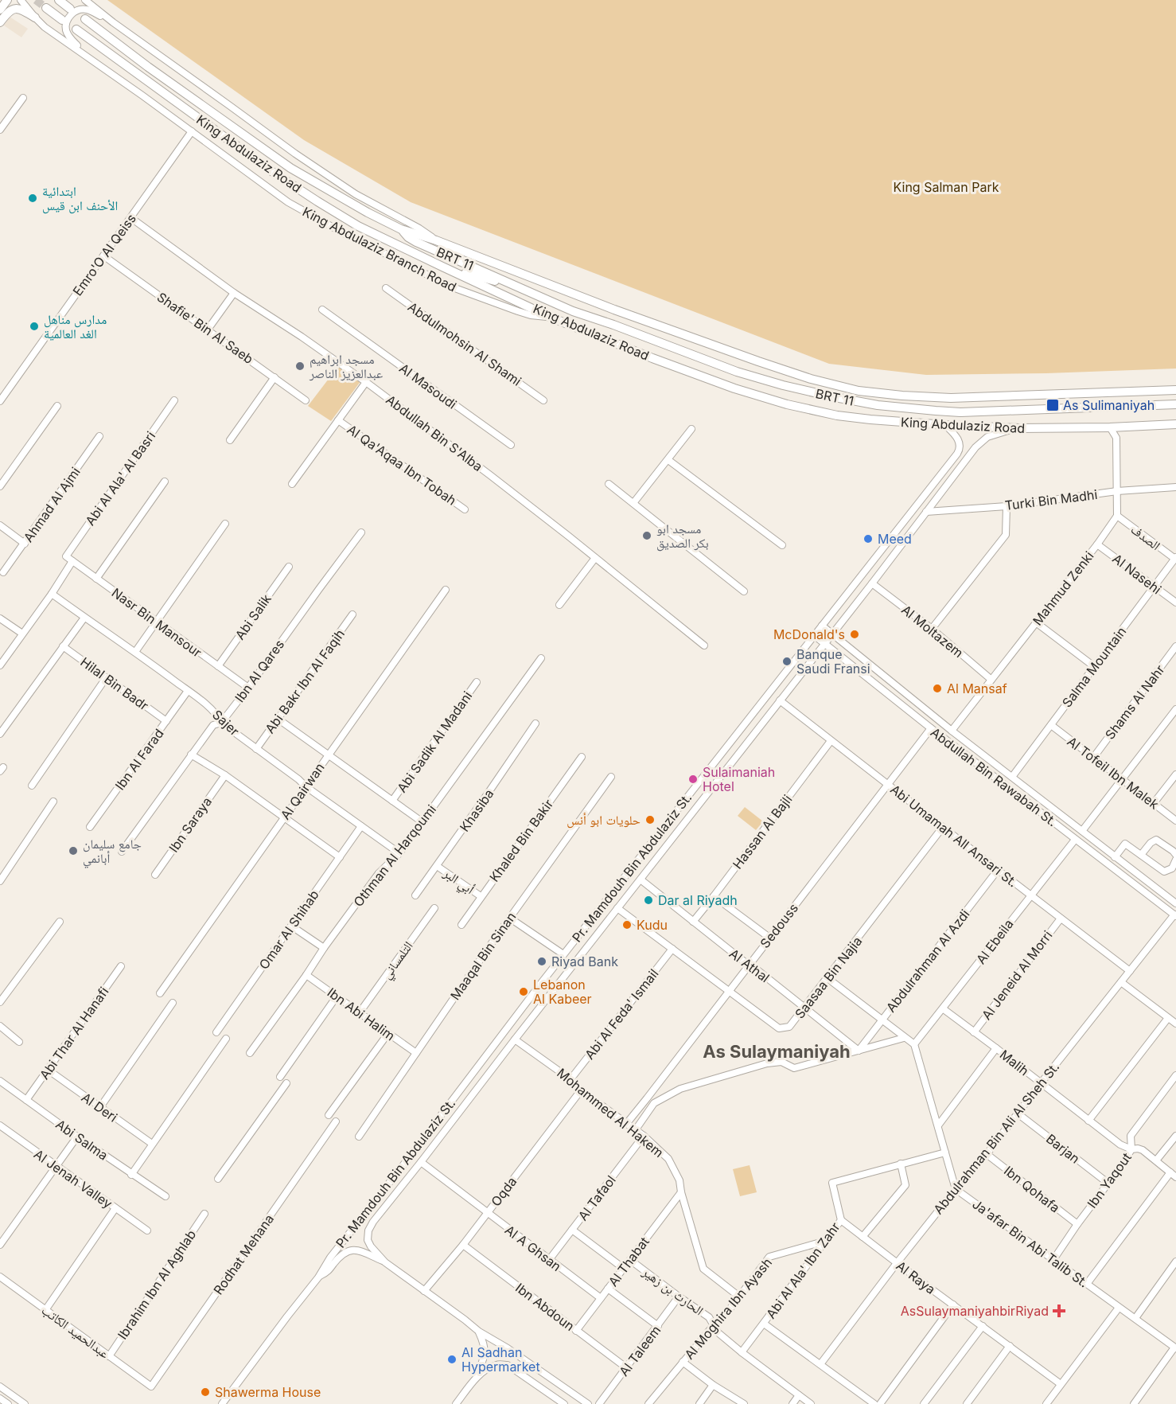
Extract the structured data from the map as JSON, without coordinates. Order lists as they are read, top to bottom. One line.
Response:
{"streets":{"main road":["King Abdulaziz Road","BRT 11"],"street":["King Abdulaziz Branch Road","Emro'O Al Qeiss","Shafie' Bin Al Saeb","Abdulmohsin Al Shami","Al Masoudi","Abdullah Bin S'Alba","Al Qa'Aqaa Ibn Tobah","Abi Al Ala' Al Basri","Turki Bin Madhi","Ahmad Al Ajmi","الصدف","Al Nasehi","Mahmud Zenki","Abi Salik","Nasr Bin Mansour","Al Moltazem","Salma Mountain","Ibn Al Qares","Abi Bakr Ibn Al Faqih","Hilal Bin Badr","Shams Al Nahr","Sajer","Abi Sadik Al Madani","Ibn Al Farad","Al Tofeil Ibn Malek","Abdullah Bin Rawabah St.","Al Qairwan","Khasiba","Ibn Saraya","Hassan Al Bajli","Abi Umamah All Ansari St.","Khaled Bin Bakir","Othman Al Harqoumi","Pr. Mamdouh Bin Abdulaziz St.","أبي البر","Sedouss","Omar Al Shihab","Al Ebeila","Maaqal Bin Sinan","التلمساني","Abdulrahman Al Azdi","Al Athal","Al Jeneid Al Morri","Saasaa Bin Najia","Ibn Abi Halim","Abi Al Feda' Ismail","Abi Thar Al Hanafi","Malih","Al Deri","Mohammed Al Hakem","Abdulrahman Bin Ali Al Sheh St.","Abi Salma","Barjan","Al Jenah Valley","Ibn Yaqout","Ibn Qohafa","Oqda","Al Tafaol","Ja'afar Bin Abi Talib St.","Al A Ghsan","Rodhat Mehana","Al Thabat","Abi Al Ala' Ibn Zahr","Al Raya","Ibrahim Ibn Al Aghlab","الحارث بن زهير","Ibn Abdoun","Al Moghira Ibn Ayash","عبدالحميد الكاتب","Al Taleem"]},"crossings":[["King Abdulaziz Road","King Abdulaziz Branch Road"],["King Abdulaziz Road","BRT 11"],["King Abdulaziz Road","Pr. Mamdouh Bin Abdulaziz St."],["King Abdulaziz Branch Road","Emro'O Al Qeiss"],["Emro'O Al Qeiss","Shafie' Bin Al Saeb"],["Emro'O Al Qeiss","Abdullah Bin S'Alba"],["Abi Al Ala' Al Basri","Nasr Bin Mansour"],["Turki Bin Madhi","Pr. Mamdouh Bin Abdulaziz St."],["الصدف","Mahmud Zenki"],["الصدف","Salma Mountain"],["Al Nasehi","Mahmud Zenki"],["Al Nasehi","Salma Mountain"],["Mahmud Zenki","Al Moltazem"],["Abi Salik","Nasr Bin Mansour"],["Nasr Bin Mansour","Ibn Al Qares"],["Al Moltazem","Pr. Mamdouh Bin Abdulaziz St."],["Salma Mountain","Al Tofeil Ibn Malek"],["Ibn Al Qares","Sajer"],["Abi Bakr Ibn Al Faqih","Sajer"],["Hilal Bin Badr","Ibn Al Farad"],["Shams Al Nahr","Al Tofeil Ibn Malek"],["Sajer","Ibn Al Farad"],["Sajer","Al Qairwan"],["Sajer","Othman Al Harqoumi"],["Sajer","Omar Al Shihab"],["Abdullah Bin Rawabah St.","Pr. Mamdouh Bin Abdulaziz St."],["Abdullah Bin Rawabah St.","Sedouss"],["Abdullah Bin Rawabah St.","Al Ebeila"],["Abdullah Bin Rawabah St.","Abdulrahman Bin Ali Al Sheh St."],["Khasiba","أبي البر"],["Hassan Al Bajli","Abi Umamah All Ansari St."],["Hassan Al Bajli","Al Athal"],["Abi Umamah All Ansari St.","Pr. Mamdouh Bin Abdulaziz St."],["Abi Umamah All Ansari St.","Sedouss"],["Abi Umamah All Ansari St.","Al Ebeila"],["Abi Umamah All Ansari St.","Abdulrahman Al Azdi"],["Abi Umamah All Ansari St.","Al Jeneid Al Morri"],["Abi Umamah All Ansari St.","Saasaa Bin Najia"],["Abi Umamah All Ansari St.","Abdulrahman Bin Ali Al Sheh St."],["Khaled Bin Bakir","أبي البر"],["Othman Al Harqoumi","Ibn Abi Halim"],["Pr. Mamdouh Bin Abdulaziz St.","Al Athal"],["Pr. Mamdouh Bin Abdulaziz St.","Saasaa Bin Najia"],["Pr. Mamdouh Bin Abdulaziz St.","Mohammed Al Hakem"],["Pr. Mamdouh Bin Abdulaziz St.","Al A Ghsan"],["Sedouss","Al Athal"],["Sedouss","Saasaa Bin Najia"],["Sedouss","Mohammed Al Hakem"],["Al Ebeila","Malih"],["Maaqal Bin Sinan","Ibn Abi Halim"],["التلمساني","Ibn Abi Halim"],["Abdulrahman Al Azdi","Al Athal"],["Al Athal","Saasaa Bin Najia"],["Al Jeneid Al Morri","Malih"],["Saasaa Bin Najia","Abi Al Feda' Ismail"],["Abi Al Feda' Ismail","Mohammed Al Hakem"],["Abi Thar Al Hanafi","Al Deri"],["Abi Thar Al Hanafi","Abi Salma"],["Malih","Abdulrahman Bin Ali Al Sheh St."],["Malih","Ibn Yaqout"],["Mohammed Al Hakem","Oqda"],["Mohammed Al Hakem","Al Tafaol"],["Mohammed Al Hakem","Al Thabat"],["Mohammed Al Hakem","Al Moghira Ibn Ayash"],["Abdulrahman Bin Ali Al Sheh St.","Barjan"],["Abdulrahman Bin Ali Al Sheh St.","Ibn Qohafa"],["Abdulrahman Bin Ali Al Sheh St.","Ja'afar Bin Abi Talib St."],["Abdulrahman Bin Ali Al Sheh St.","Al Raya"],["Barjan","Ibn Yaqout"],["Ibn Yaqout","Ibn Qohafa"],["Ibn Yaqout","Ja'afar Bin Abi Talib St."],["Oqda","Al A Ghsan"],["Oqda","Ibn Abdoun"],["Al Tafaol","Al A Ghsan"],["Al A Ghsan","Al Thabat"],["Rodhat Mehana","عبدالحميد الكاتب"],["Al Thabat","الحارث بن زهير"],["Al Thabat","Ibn Abdoun"],["Abi Al Ala' Ibn Zahr","Al Raya"],["Abi Al Ala' Ibn Zahr","الحارث بن زهير"],["Abi Al Ala' Ibn Zahr","Al Moghira Ibn Ayash"],["Ibrahim Ibn Al Aghlab","عبدالحميد الكاتب"],["الحارث بن زهير","Al Moghira Ibn Ayash"],["الحارث بن زهير","Al Taleem"],["Ibn Abdoun","Al Taleem"]],"districts":["As Sulaymaniyah"],"parks":["King Salman Park"],"places":{"other":["ابتدائية الأحنف ابن قيس","مدارس مناهل الغد العالمية","مسجد ابراهيم عبدالعزيز الناصر","مسجد ابو بكر الصديق","Meed","McDonald's","Banque Saudi Fransi","Al Mansaf","Sulaimaniah Hotel","حلويات ابو أنس","جامع سليمان أبانمي","Dar al Riyadh","Kudu","Riyad Bank","Lebanon Al Kabeer","Al Sadhan Hypermarket","Shawerma House"],"transit":["As Sulimaniyah"],"health":["AsSulaymaniyahbirRiyad"]}}
